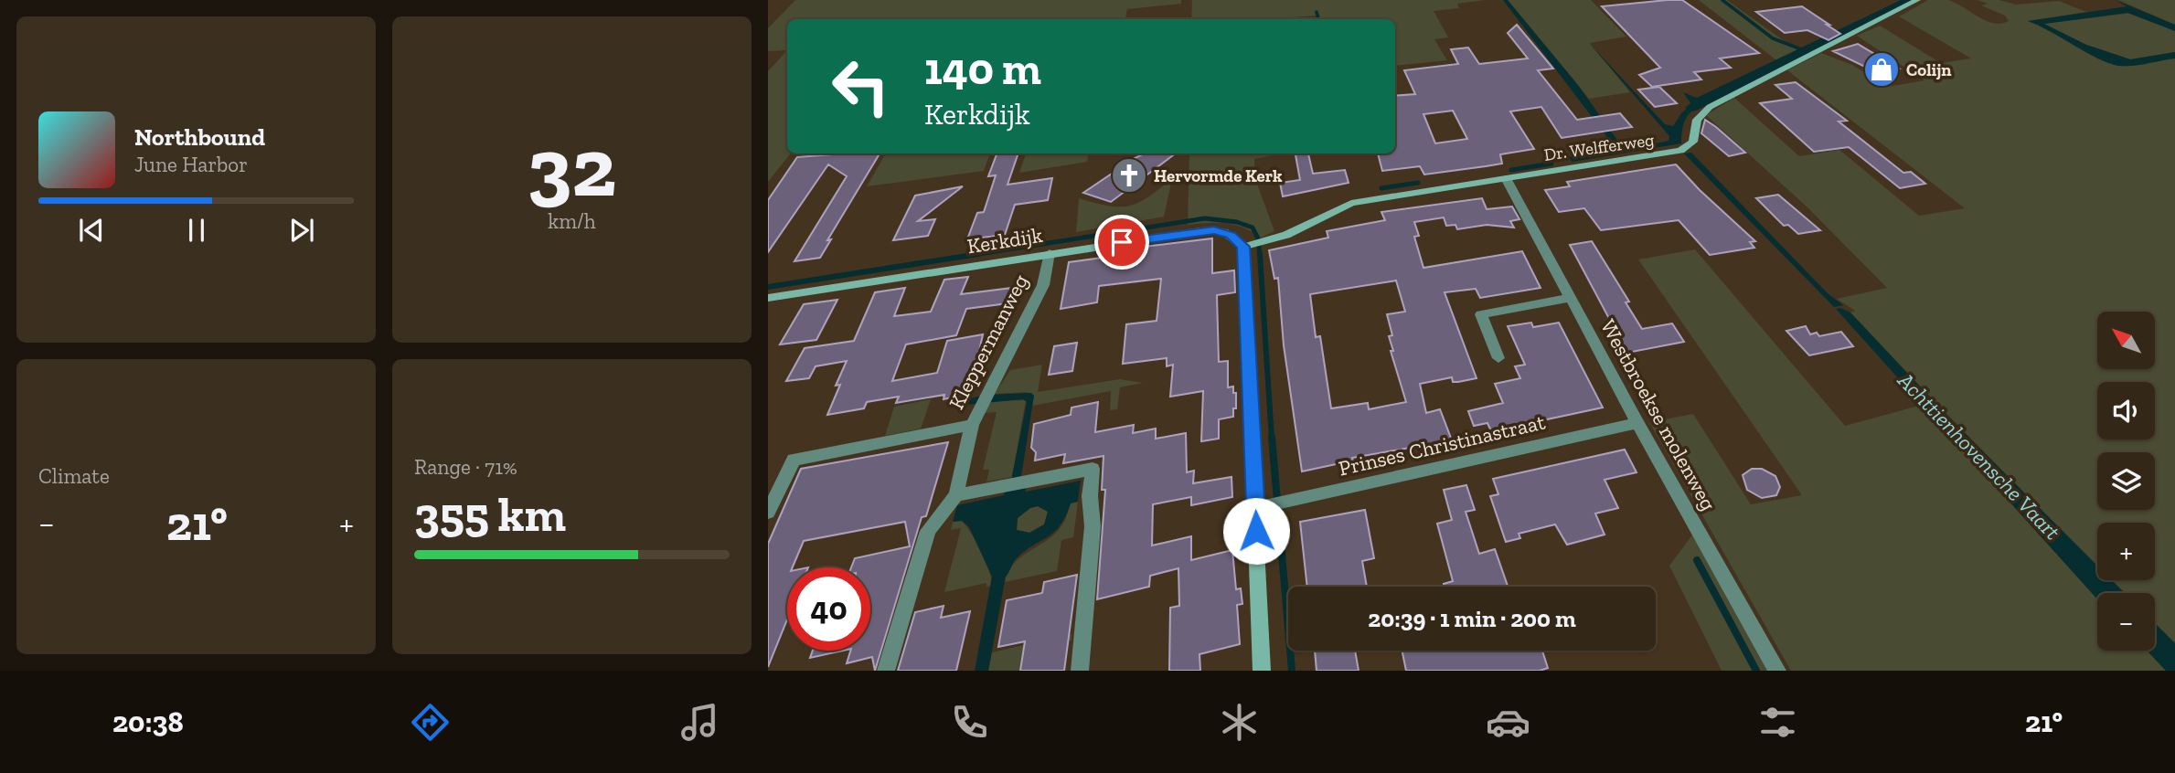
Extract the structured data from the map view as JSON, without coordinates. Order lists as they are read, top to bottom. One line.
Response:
{"streets":{"street":["Dr. Welfferweg","Kerkdijk","Kleppermanweg","Westbroekse molenweg","Prinses Christinastraat"]},"crossings":[["Dr. Welfferweg","Kerkdijk"],["Dr. Welfferweg","Westbroekse molenweg"],["Kerkdijk","Kleppermanweg"],["Westbroekse molenweg","Prinses Christinastraat"]],"water":["Achttienhovensche Vaart"],"places":{"shop":["Colijn"],"church":["Hervormde Kerk"]},"north":"top left","page":{"tile":[["32","km/h"],"Climate",["Range · 71%","355 km"]],"turn":["140 m","Kerkdijk"],"song":["Northbound","June Harbor"],"map_buttons":["+","−"],"heat":["−","21°","+"],"limit":"40","trip":"20:39 · 1 min · 200 m","tabs":["20:38","21°"]}}
